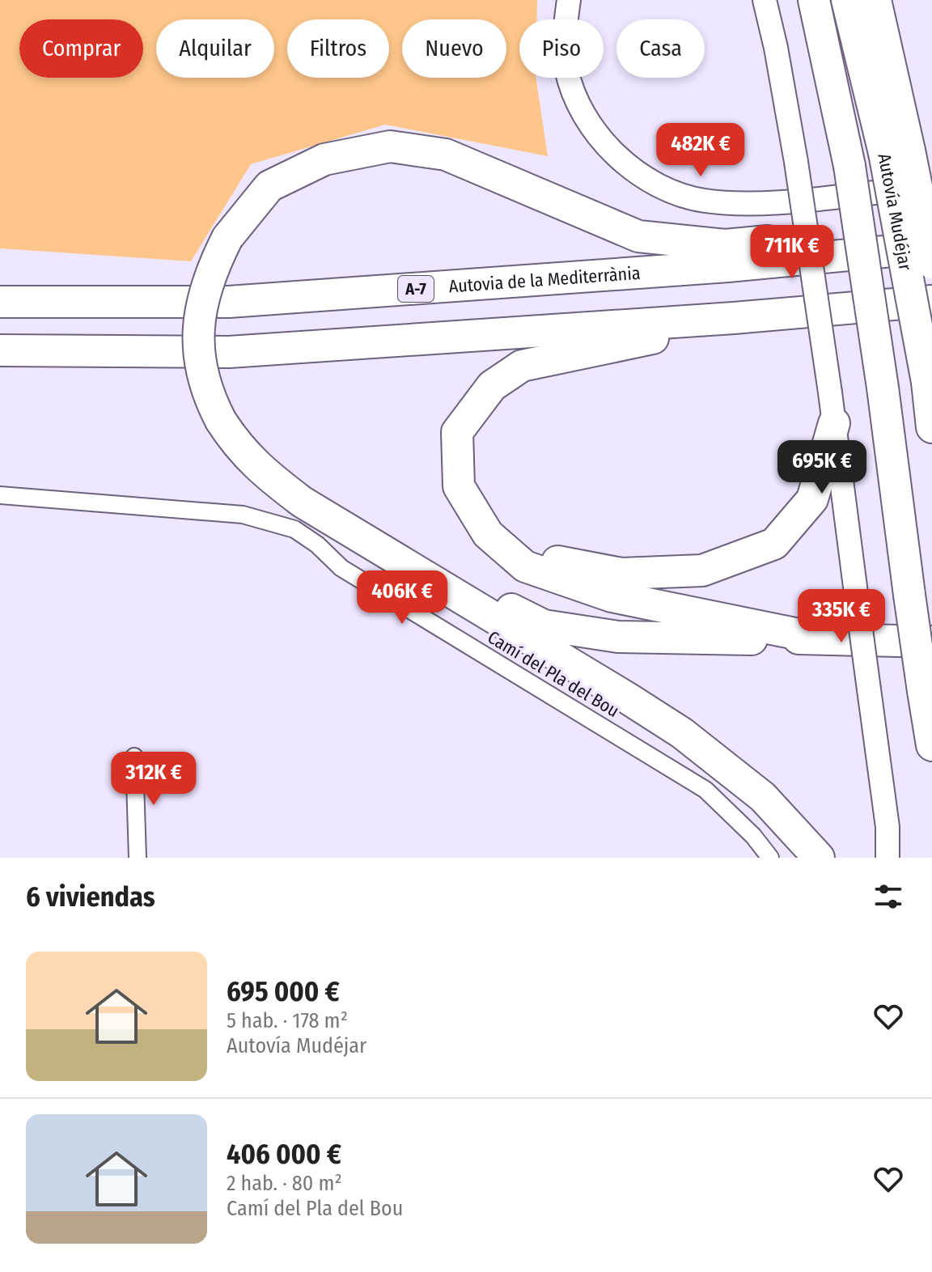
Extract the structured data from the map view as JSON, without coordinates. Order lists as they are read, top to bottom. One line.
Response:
{"streets":{"highway":["Autovía Mudéjar","Autovia de la Mediterrània","A-7"],"street":["Camí del Pla del Bou"]},"page":{"chip":["Comprar","Alquilar","Filtros","Nuevo","Piso","Casa"],"price":["482K €","711K €","695K €","406K €","335K €","312K €"],"heading":"6 viviendas","list":[{"name":"695 000 €","note":"5 hab. · 178 m² · Autovía Mudéjar"},{"name":"406 000 €","note":"2 hab. · 80 m² · Camí del Pla del Bou"}]}}
